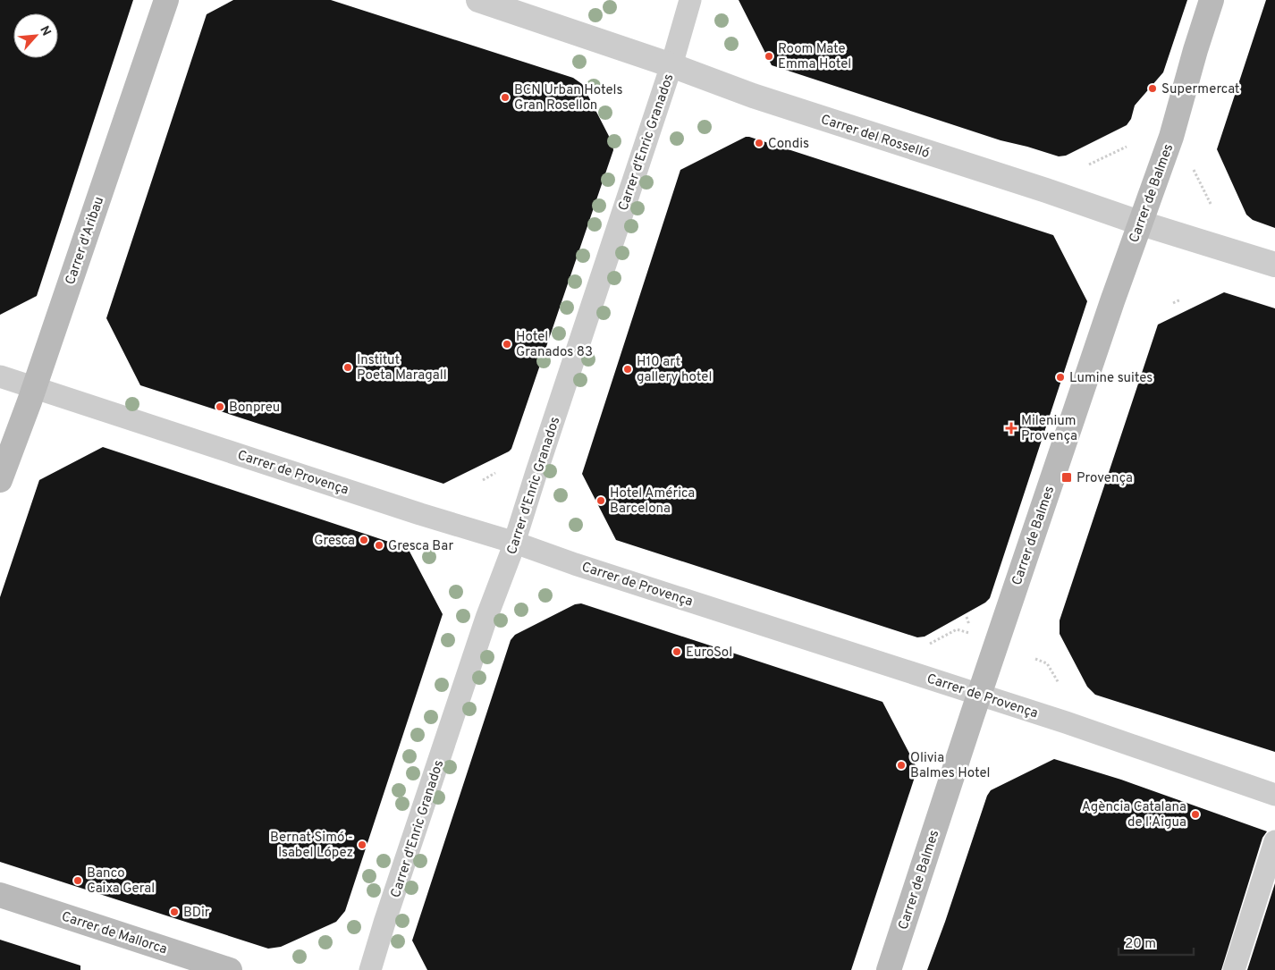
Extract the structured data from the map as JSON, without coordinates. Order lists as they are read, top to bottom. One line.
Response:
{"streets":{"main road":["Carrer de Balmes","Carrer d'Aribau","Carrer de Mallorca"],"street":["Carrer del Rosselló","Carrer d'Enric Granados","Carrer de Provença"]},"crossings":[["Carrer del Rosselló","Carrer d'Enric Granados"],["Carrer del Rosselló","Carrer de Balmes"],["Carrer d'Enric Granados","Carrer de Provença"],["Carrer de Balmes","Carrer de Provença"],["Carrer d'Aribau","Carrer de Provença"]],"places":{"other":["Room Mate Emma Hotel","Supermercat","BCN Urban Hotels Gran Rosellon","Condis","Hotel Granados 83","Institut Poeta Maragall","H10 art gallery hotel","Lumine suites","Bonpreu","Hotel América Barcelona","Gresca","Gresca Bar","EuroSol","Olivia Balmes Hotel","Agència Catalana de l'Aigua","Bernat Simó - Isabel López","Banco Caixa Geral","BDir"],"health":["Milenium Provença"],"transit":["Provença"]},"scale_bar":"20 m","north":"top right"}
